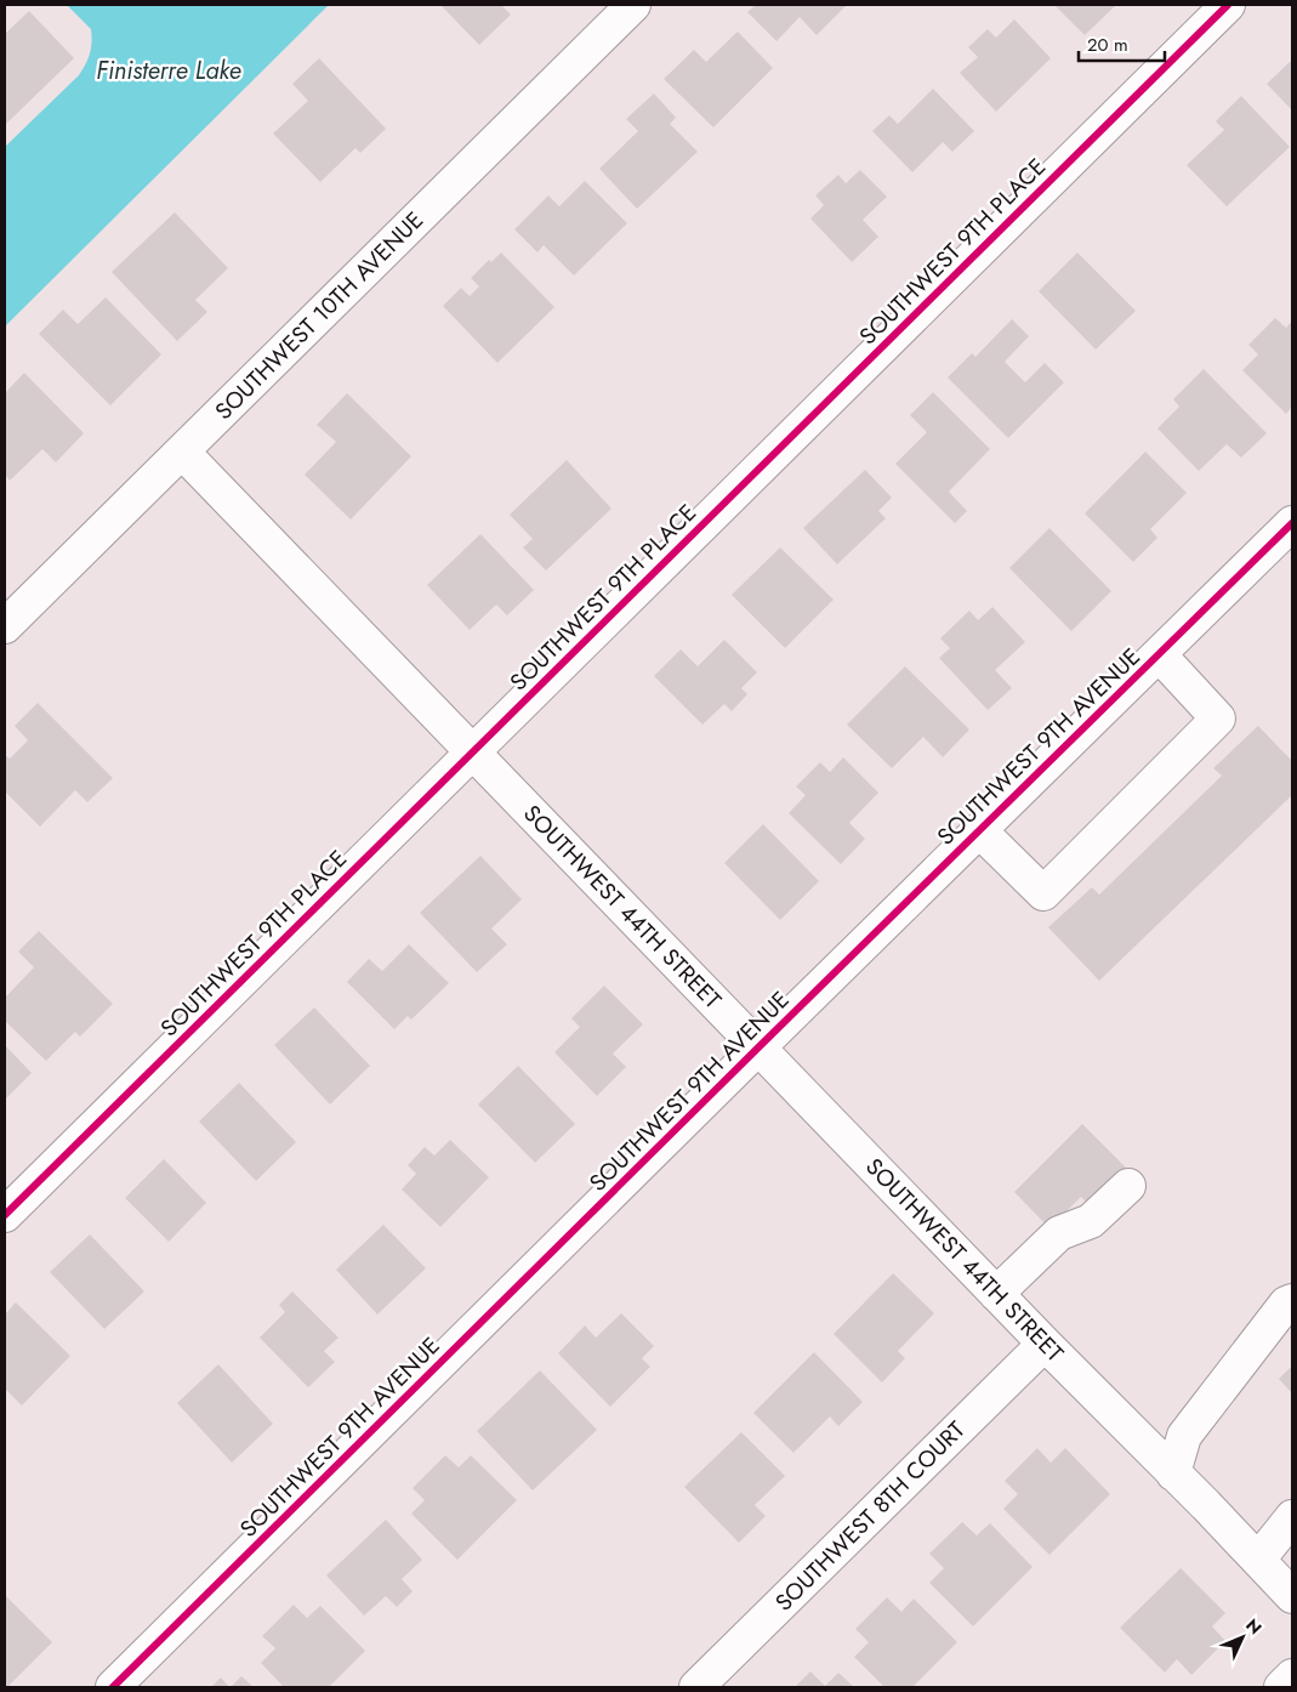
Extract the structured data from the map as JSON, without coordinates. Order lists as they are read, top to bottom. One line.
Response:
{"streets":{"street":["SOUTHWEST 9TH PLACE","SOUTHWEST 10TH AVENUE","SOUTHWEST 9TH AVENUE","SOUTHWEST 44TH STREET","SOUTHWEST 8TH COURT"]},"crossings":[["SOUTHWEST 9TH PLACE","SOUTHWEST 44TH STREET"],["SOUTHWEST 10TH AVENUE","SOUTHWEST 44TH STREET"],["SOUTHWEST 9TH AVENUE","SOUTHWEST 44TH STREET"],["SOUTHWEST 44TH STREET","SOUTHWEST 8TH COURT"]],"water":["Finisterre Lake"],"scale_bar":"20 m","north":"top right"}
